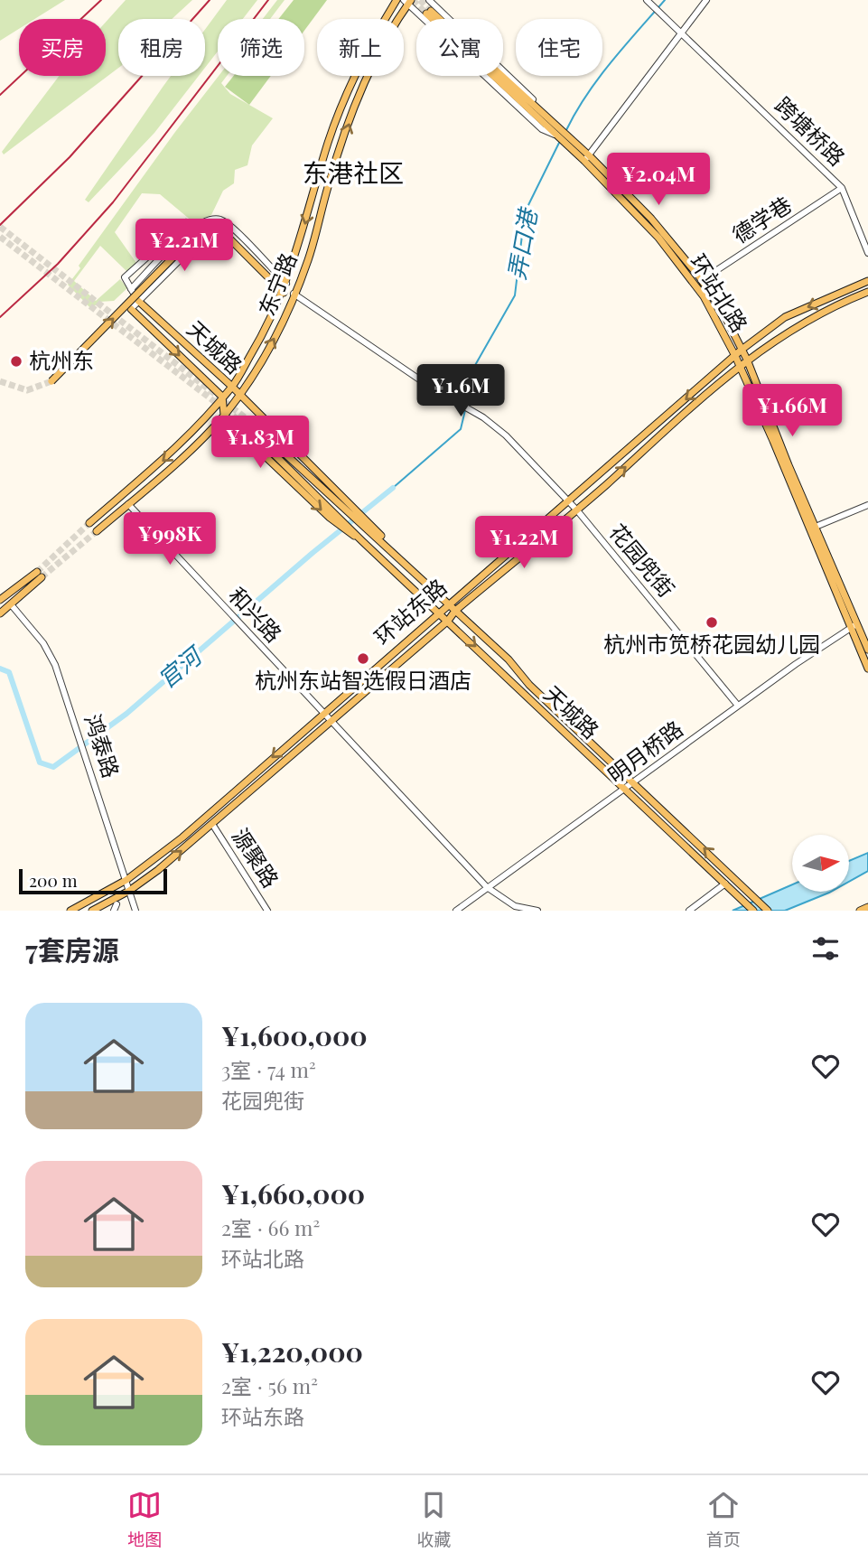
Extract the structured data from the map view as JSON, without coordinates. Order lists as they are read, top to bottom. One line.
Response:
{"streets":{"main road":["东宁路","环站北路","天城路","环站东路"],"street":["跨塘桥路","德学巷","花园兜街","和兴路","鸿泰路","明月桥路","源聚路"]},"crossings":[["跨塘桥路","德学巷"],["德学巷","环站北路"],["东宁路","天城路"],["东宁路","花园兜街"],["东宁路","和兴路"],["环站北路","环站东路"],["环站北路","明月桥路"],["天城路","环站东路"],["天城路","明月桥路"],["花园兜街","环站东路"],["花园兜街","明月桥路"],["环站东路","和兴路"],["环站东路","鸿泰路"],["环站东路","源聚路"],["和兴路","明月桥路"]],"districts":["东港社区"],"water":["弄口港","官河"],"places":["杭州东","杭州市笕桥花园幼儿园","杭州东站智选假日酒店"],"scale_bar":"200 m","north":"right","page":{"chip":["买房","租房","筛选","新上","公寓","住宅"],"price":["¥2.04M","¥2.21M","¥1.6M","¥1.66M","¥1.83M","¥998K","¥1.22M"],"scale":"200 m","heading":"7套房源","list":[{"name":"¥1,600,000","note":"3室 · 74 m² · 花园兜街"},{"name":"¥1,660,000","note":"2室 · 66 m² · 环站北路"},{"name":"¥1,220,000","note":"2室 · 56 m² · 环站东路"}],"tabs":["地图","收藏","首页"]}}
